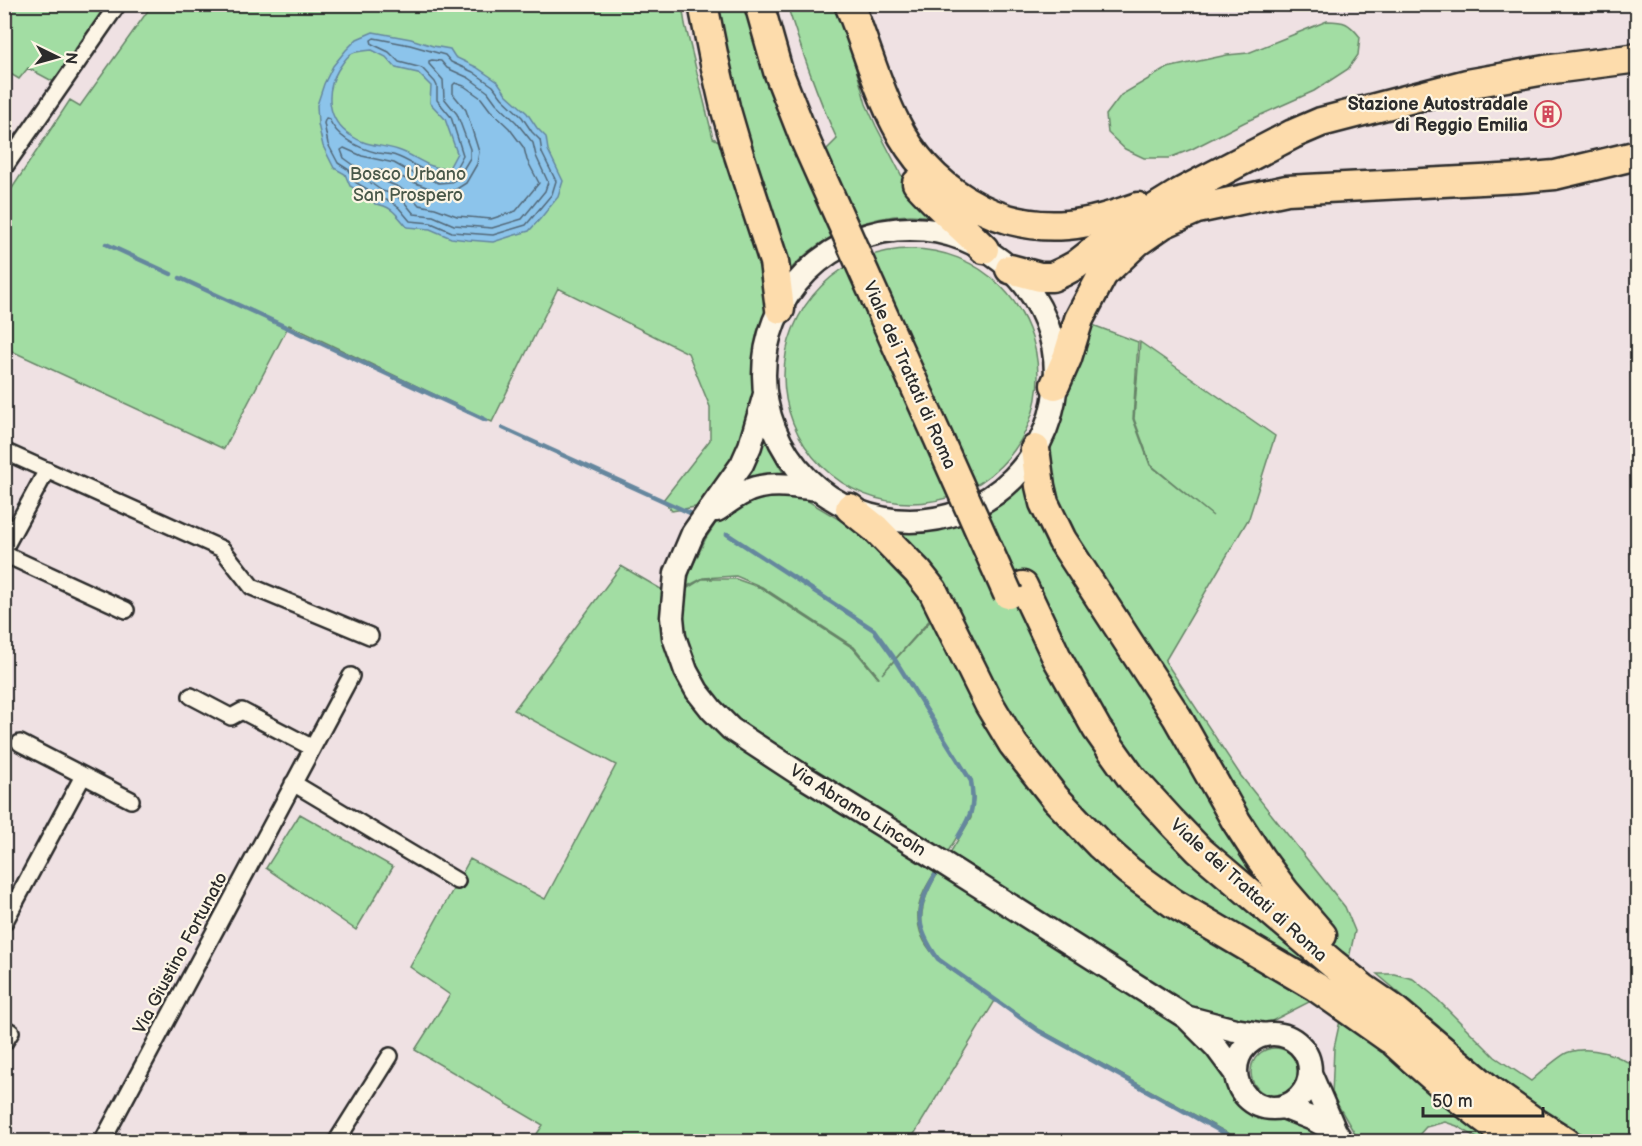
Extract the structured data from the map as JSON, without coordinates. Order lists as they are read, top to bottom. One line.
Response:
{"streets":{"highway":["Viale dei Trattati di Roma"],"street":["Via Abramo Lincoln","Via Giustino Fortunato"]},"parks":["Bosco Urbano San Prospero"],"places":{"building":["Stazione Autostradale di Reggio Emilia"]},"scale_bar":"50 m","north":"right"}
